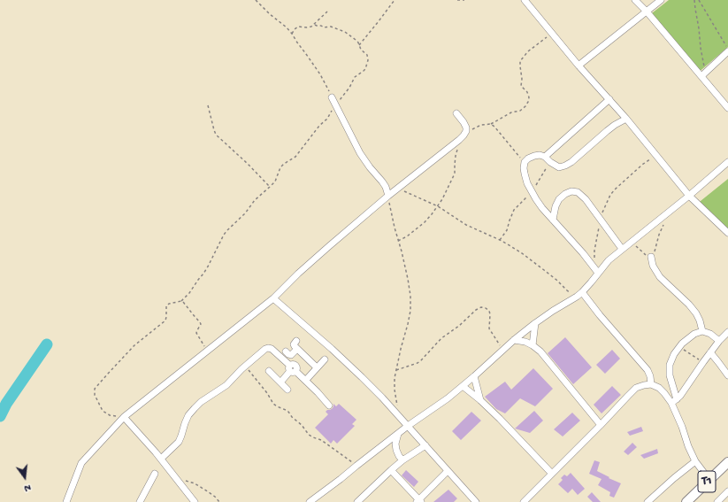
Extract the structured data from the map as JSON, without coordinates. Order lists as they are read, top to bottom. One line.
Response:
{"streets":{"highway":["T1"]},"north":"bottom"}
